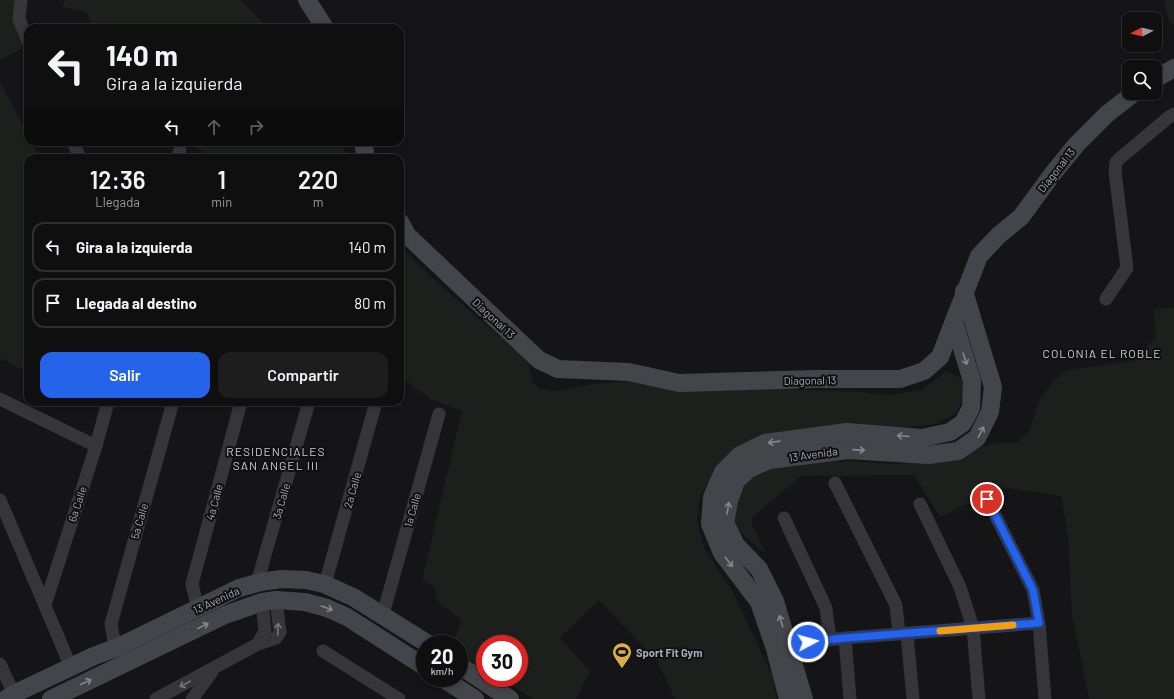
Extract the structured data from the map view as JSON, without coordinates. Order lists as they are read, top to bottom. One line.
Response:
{"streets":{"street":["Diagonal 13","13 Avenida","2a Calle","3a Calle","4a Calle","6a Calle","1a Calle","5a Calle"]},"crossings":[["Diagonal 13","13 Avenida"],["13 Avenida","5a Calle"]],"districts":["COLONIA EL ROBLE","RESIDENCIALES SAN ANGEL III"],"places":{"sports":["Sport Fit Gym"]},"north":"left","page":{"turn":["140 m","Gira a la izquierda"],"eta":["12:36","Llegada","1","min","220","m"],"list":[{"name":"Gira a la izquierda","value":"140 m"},{"name":"Llegada al destino","value":"80 m"}],"buttons":["Salir","Compartir"],"speed":"20 km/h","limit":"30"}}
